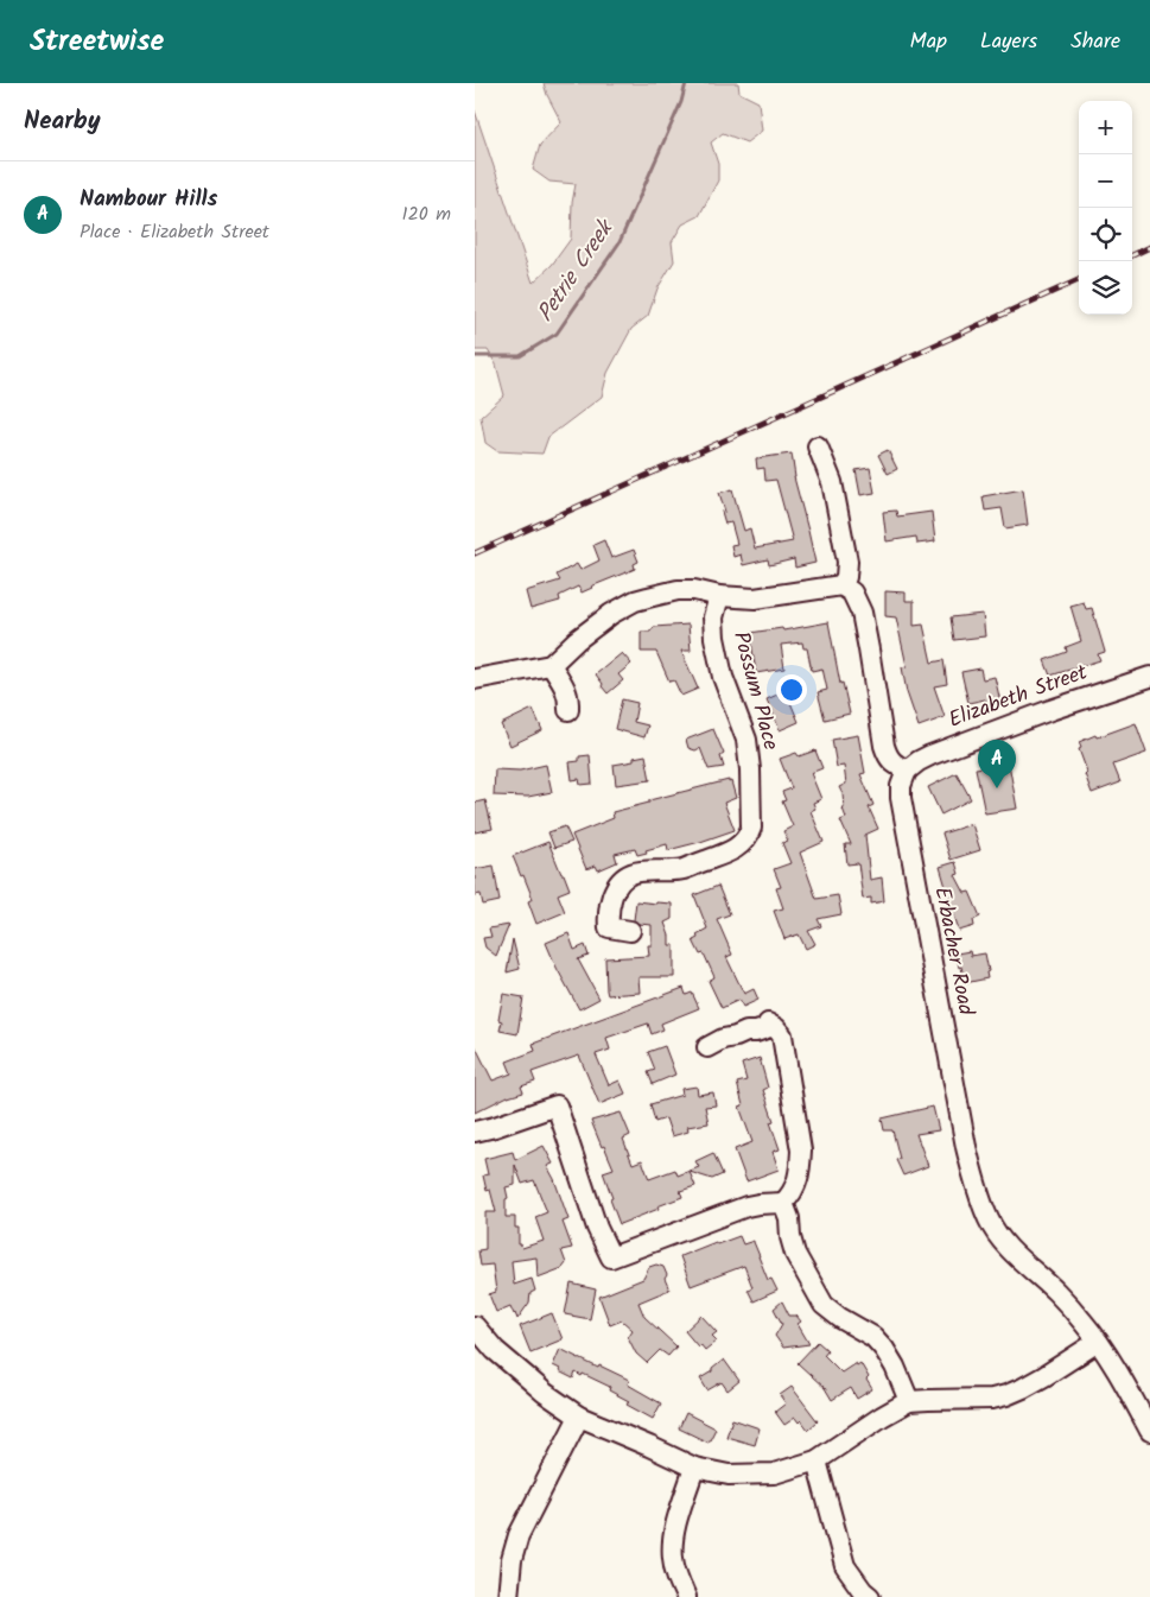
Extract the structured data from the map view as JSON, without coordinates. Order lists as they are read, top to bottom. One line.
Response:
{"streets":{"street":["Possum Place","Elizabeth Street","Erbacher Road"]},"crossings":[["Elizabeth Street","Erbacher Road"]],"water":["Petrie Creek"],"page":{"header":"Streetwise","nav":["Map","Layers","Share"],"heading":"Nearby","map_buttons":["+","−"],"list":[{"mark":"A","name":"Nambour Hills","note":"Place · Elizabeth Street","value":"120 m"}],"pins":"A"}}
